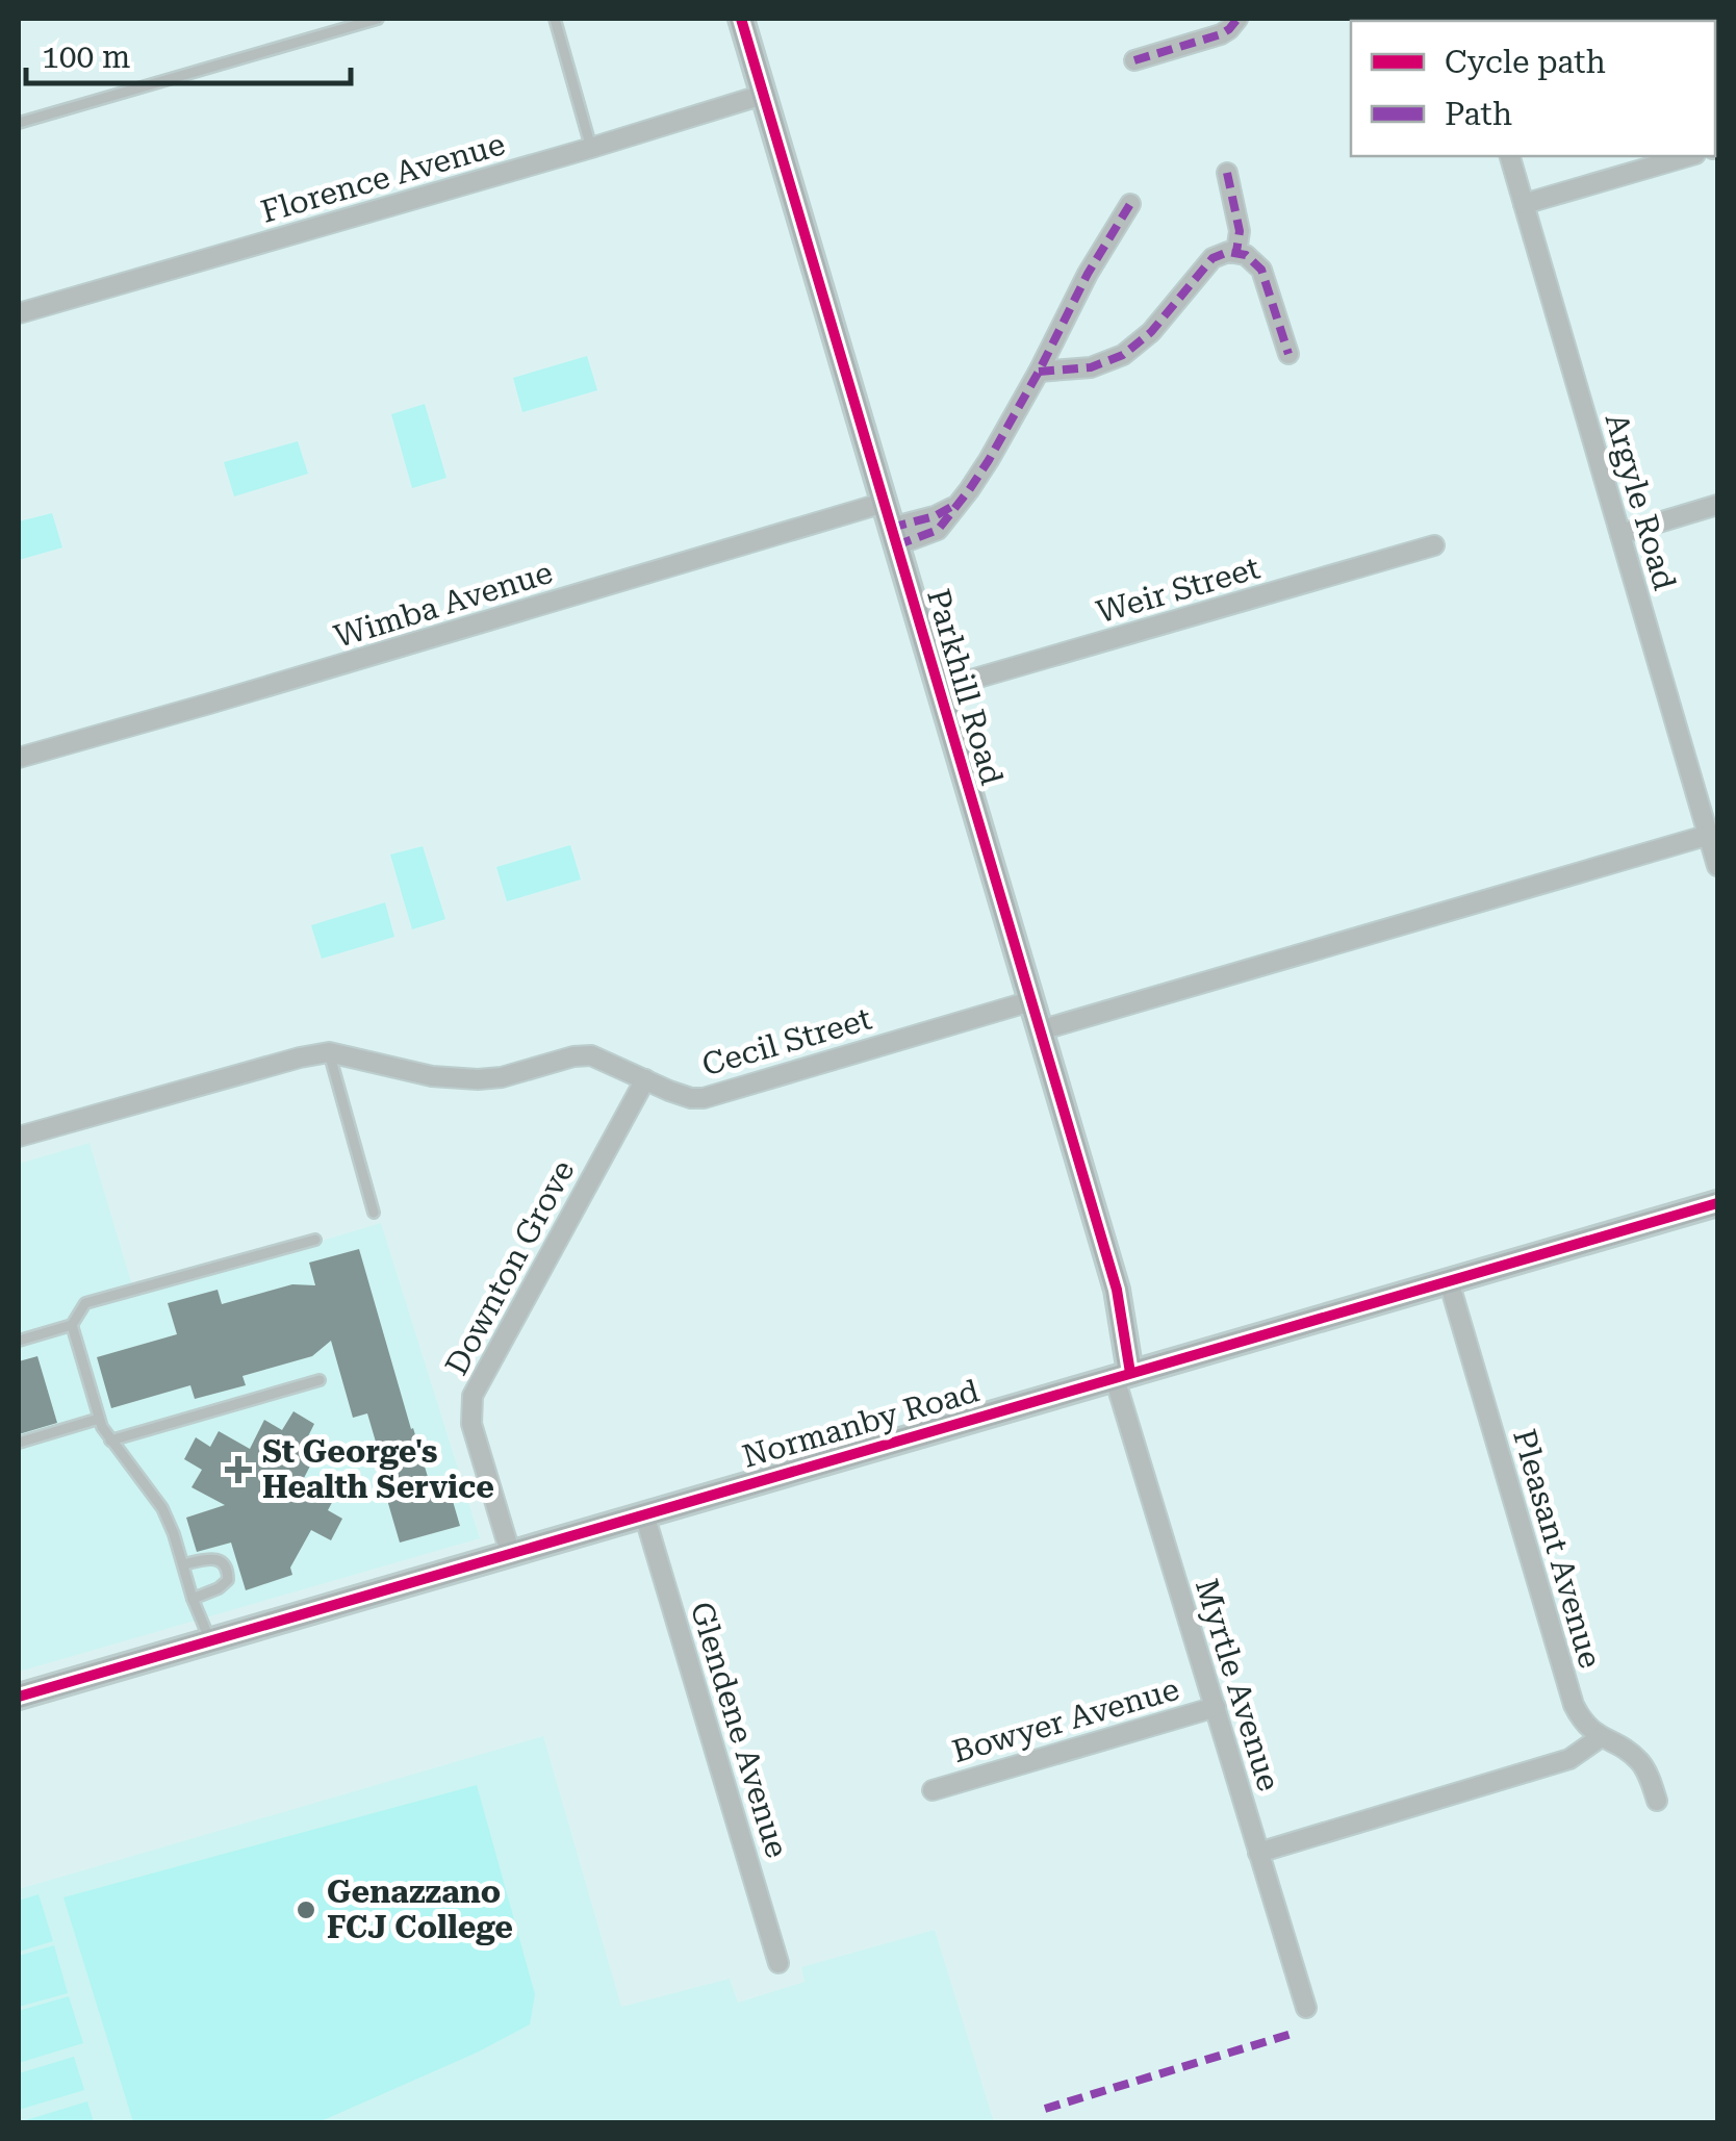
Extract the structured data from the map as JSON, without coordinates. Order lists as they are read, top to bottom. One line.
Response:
{"streets":{"street":["Florence Avenue","Argyle Road","Weir Street","Wimba Avenue","Parkhill Road","Cecil Street","Downton Grove","Normanby Road","Pleasant Avenue","Myrtle Avenue","Bowyer Avenue","Glendene Avenue"]},"crossings":[["Florence Avenue","Parkhill Road"],["Weir Street","Parkhill Road"],["Wimba Avenue","Parkhill Road"],["Parkhill Road","Cecil Street"],["Parkhill Road","Normanby Road"],["Parkhill Road","Myrtle Avenue"],["Cecil Street","Downton Grove"],["Downton Grove","Normanby Road"],["Normanby Road","Pleasant Avenue"],["Normanby Road","Myrtle Avenue"],["Normanby Road","Glendene Avenue"],["Myrtle Avenue","Bowyer Avenue"]],"places":{"health":["St George's Health Service"],"other":["Genazzano FCJ College"]},"legend":["Cycle path","Path"],"scale_bar":"100 m"}
